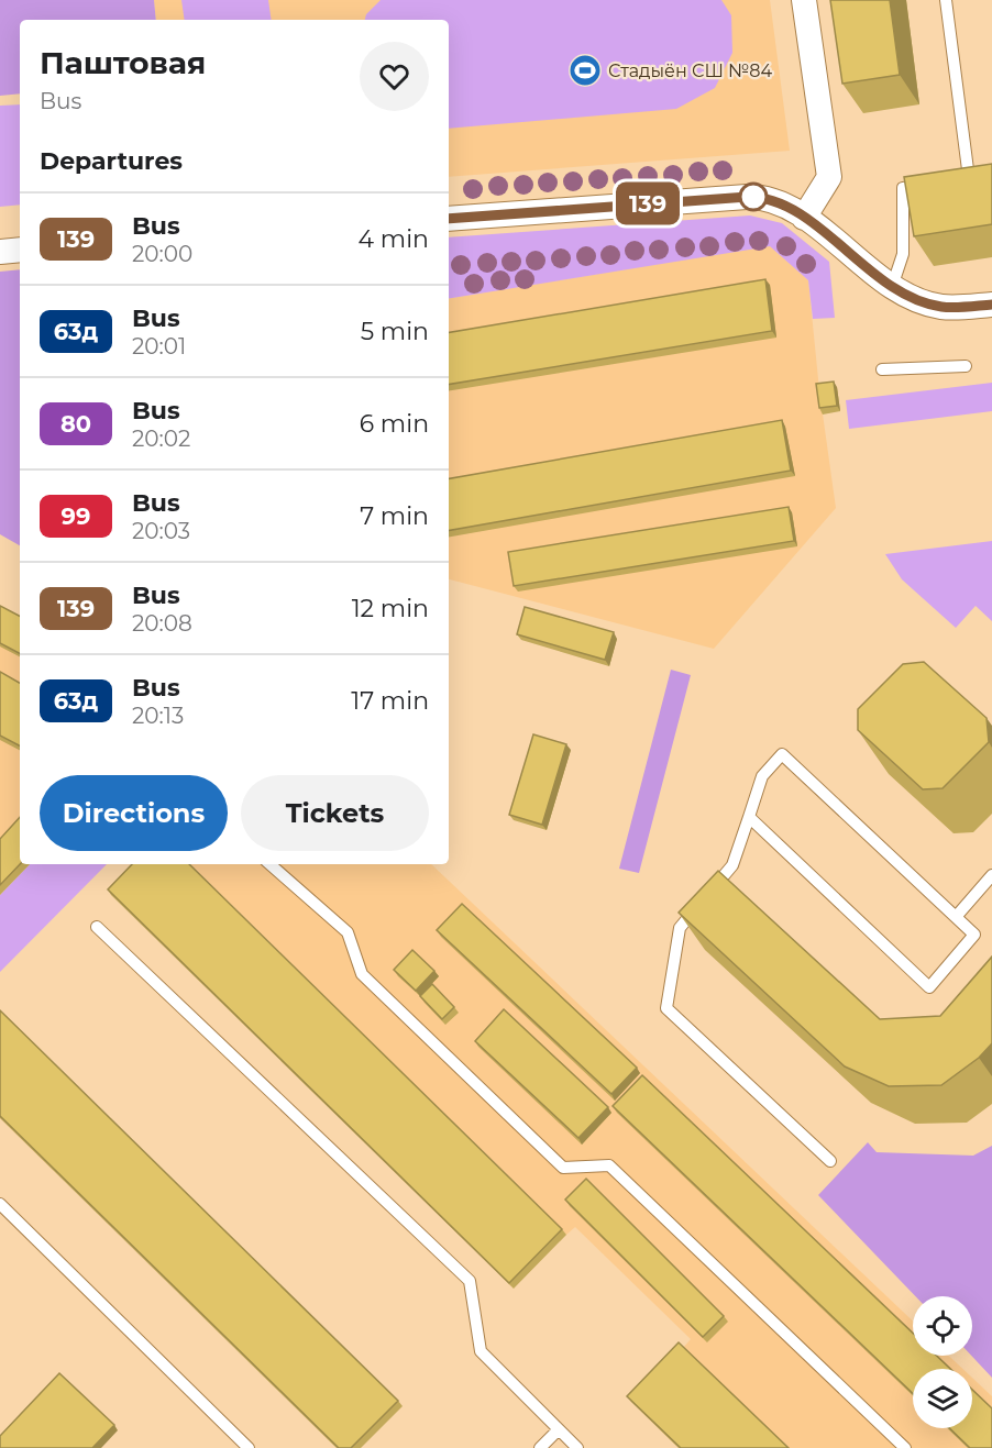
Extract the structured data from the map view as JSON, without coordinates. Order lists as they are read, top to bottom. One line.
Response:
{"places":{"sports":["Стадыён СШ №84"]},"lines":["bus line 139"],"page":{"on_map":"139","heading":[["Паштовая","Bus"],"Departures"],"list":[{"mark":"139","name":"Bus","note":"20:00","value":"4 min"},{"mark":"63д","name":"Bus","note":"20:01","value":"5 min"},{"mark":"80","name":"Bus","note":"20:02","value":"6 min"},{"mark":"99","name":"Bus","note":"20:03","value":"7 min"},{"mark":"139","name":"Bus","note":"20:08","value":"12 min"},{"mark":"63д","name":"Bus","note":"20:13","value":"17 min"}],"buttons":["Directions","Tickets"]}}
